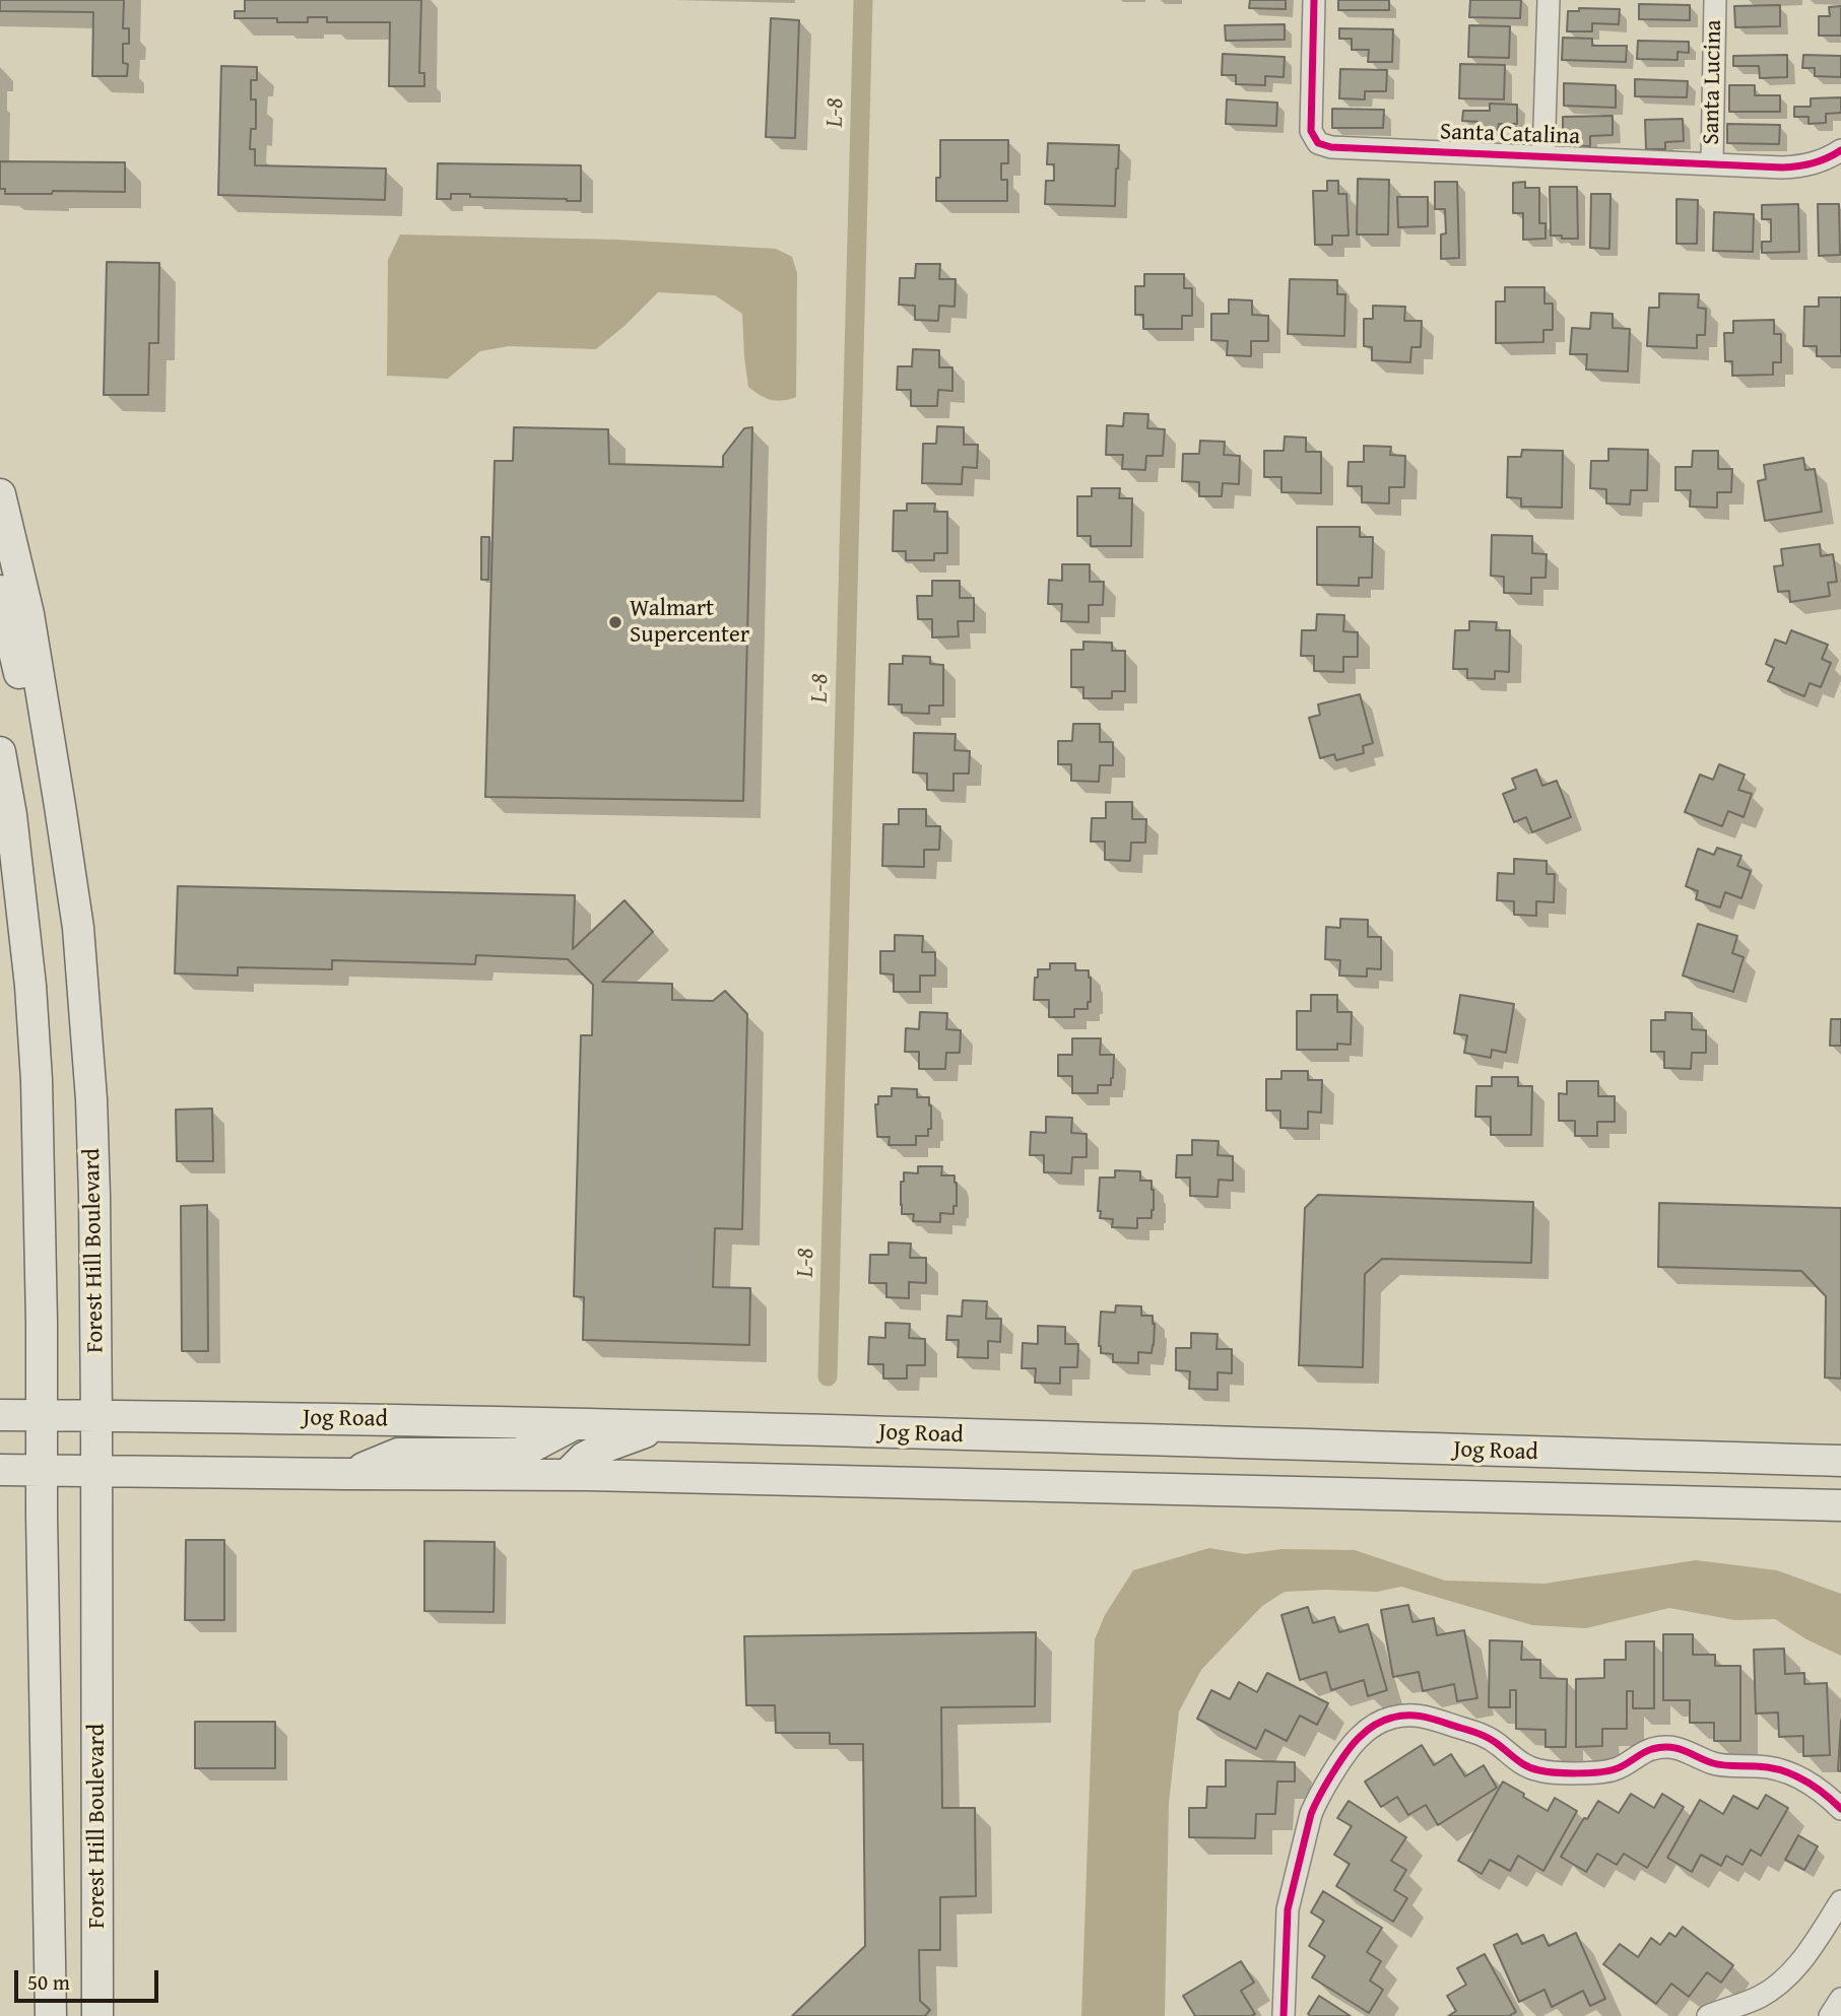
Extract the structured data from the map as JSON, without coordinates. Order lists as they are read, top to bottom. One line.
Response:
{"streets":{"main road":["Forest Hill Boulevard","Jog Road"],"street":["Santa Lucina","Santa Catalina"]},"crossings":[["Santa Lucina","Santa Catalina"],["Forest Hill Boulevard","Jog Road"]],"water":["L-8"],"places":["Walmart Supercenter"],"scale_bar":"50 m"}
